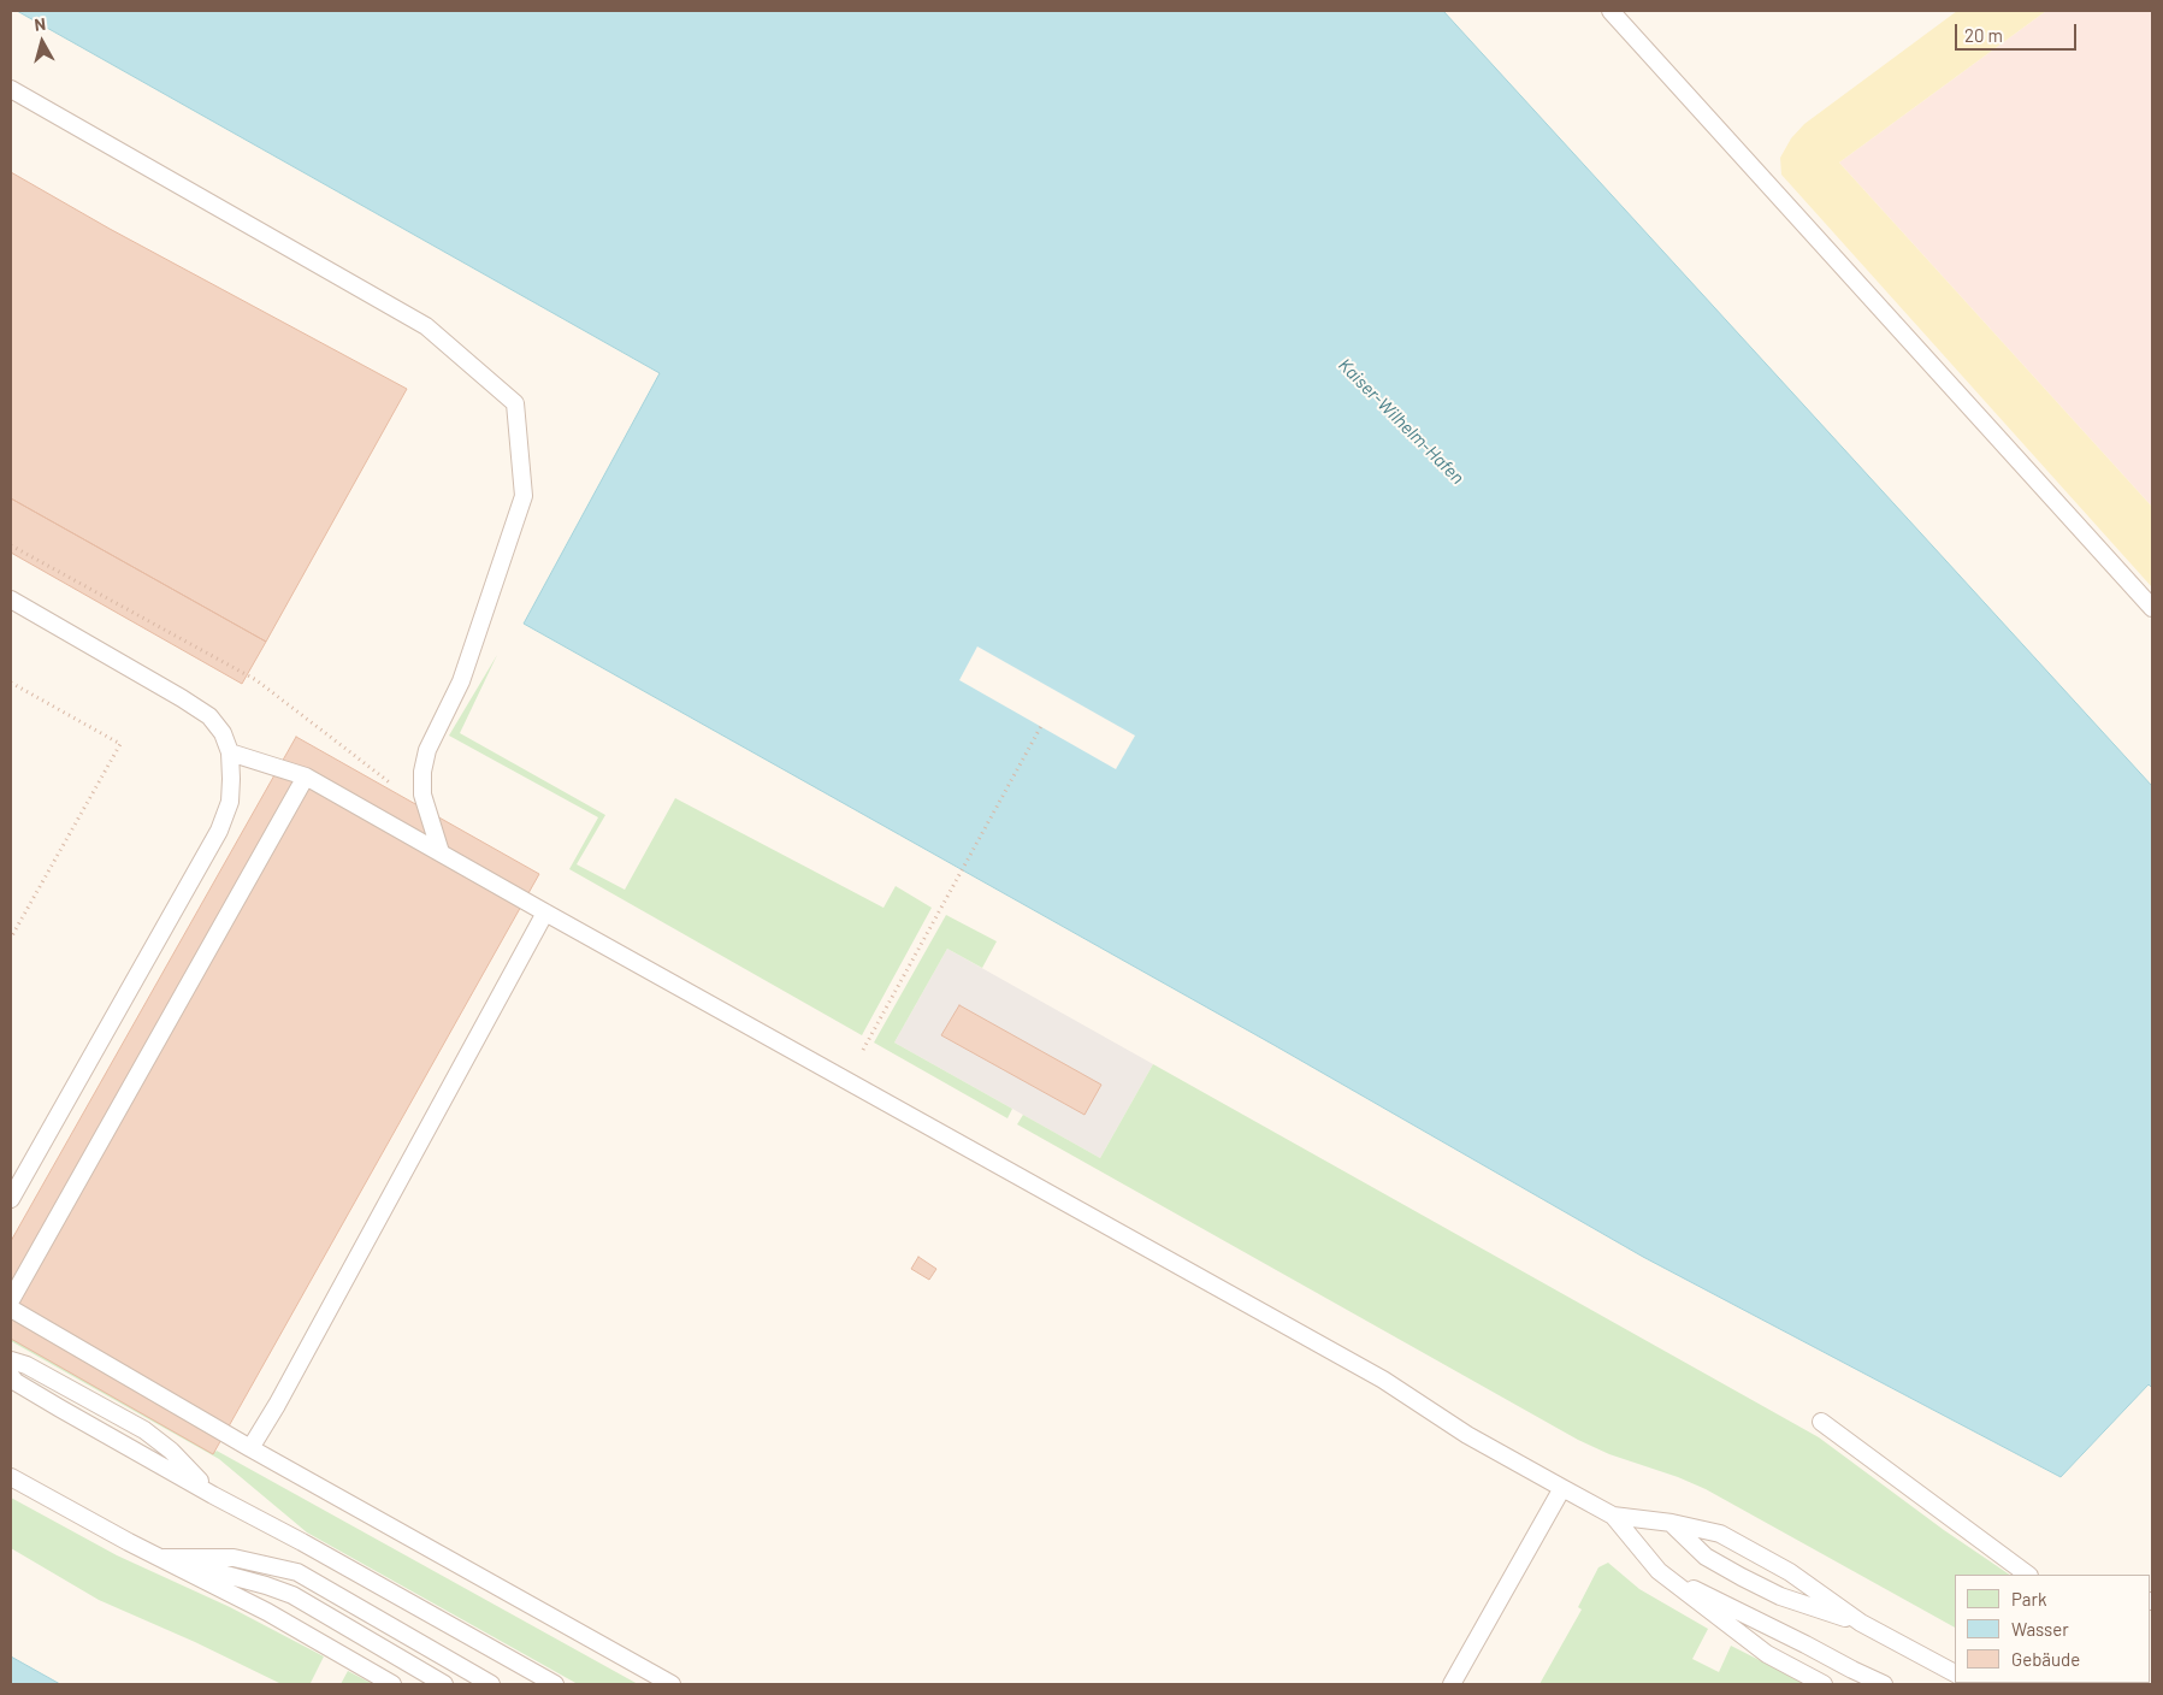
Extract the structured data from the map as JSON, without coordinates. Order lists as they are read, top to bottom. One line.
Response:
{"water":["Kaiser-Wilhelm-Hafen"],"legend":["Park","Wasser","Gebäude"],"scale_bar":"20 m","north":"top"}
